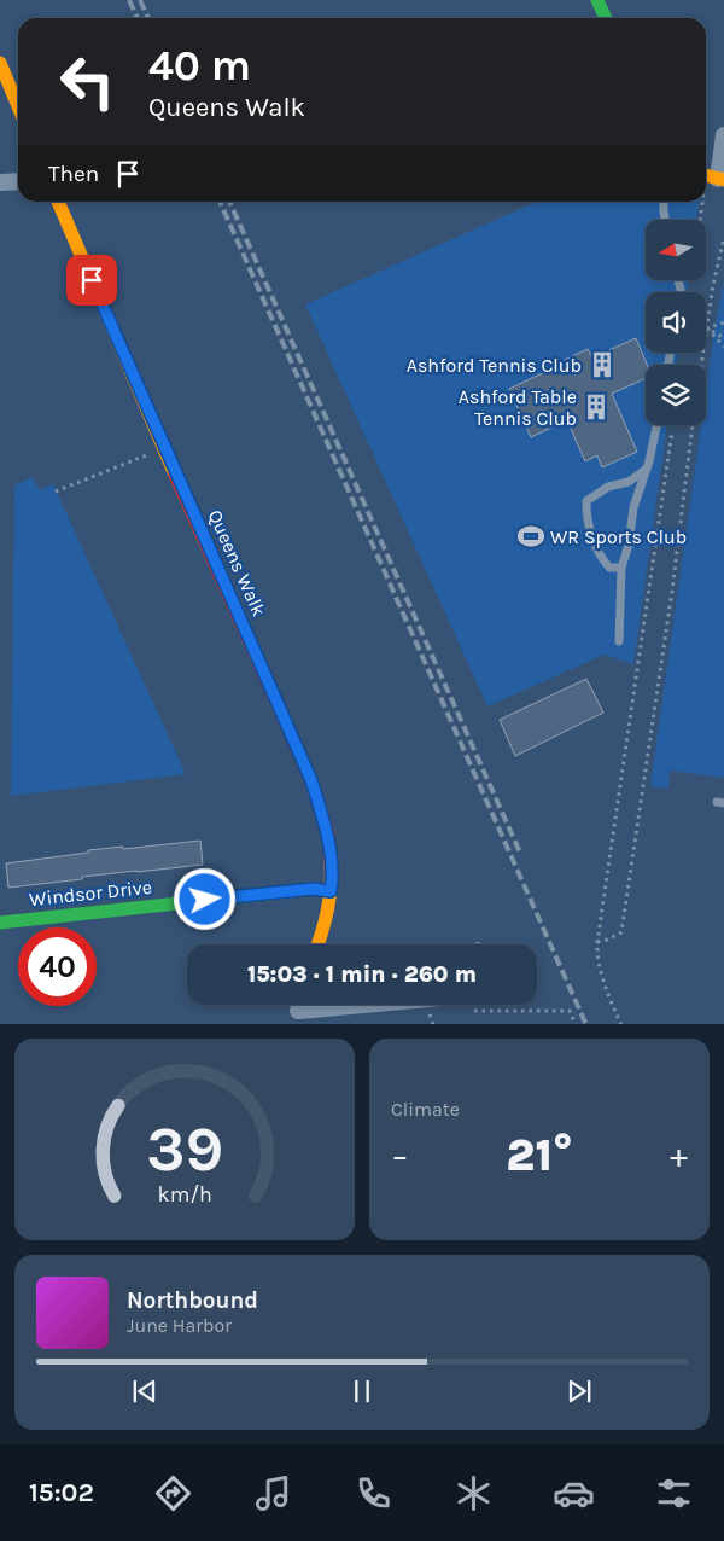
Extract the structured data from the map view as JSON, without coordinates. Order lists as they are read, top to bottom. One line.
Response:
{"streets":{"street":["Queens Walk","Windsor Drive"]},"crossings":[["Queens Walk","Windsor Drive"]],"places":{"building":["Ashford Tennis Club","Ashford Table Tennis Club"],"sports":["WR Sports Club"]},"north":"left","page":{"turn":["40 m","Queens Walk"],"then":"Then","limit":"40","trip":"15:03 · 1 min · 260 m","tile":"Climate","heat":["−","21°","+"],"song":["Northbound","June Harbor"],"tabs":"15:02","gauge":["39","km/h"]}}
